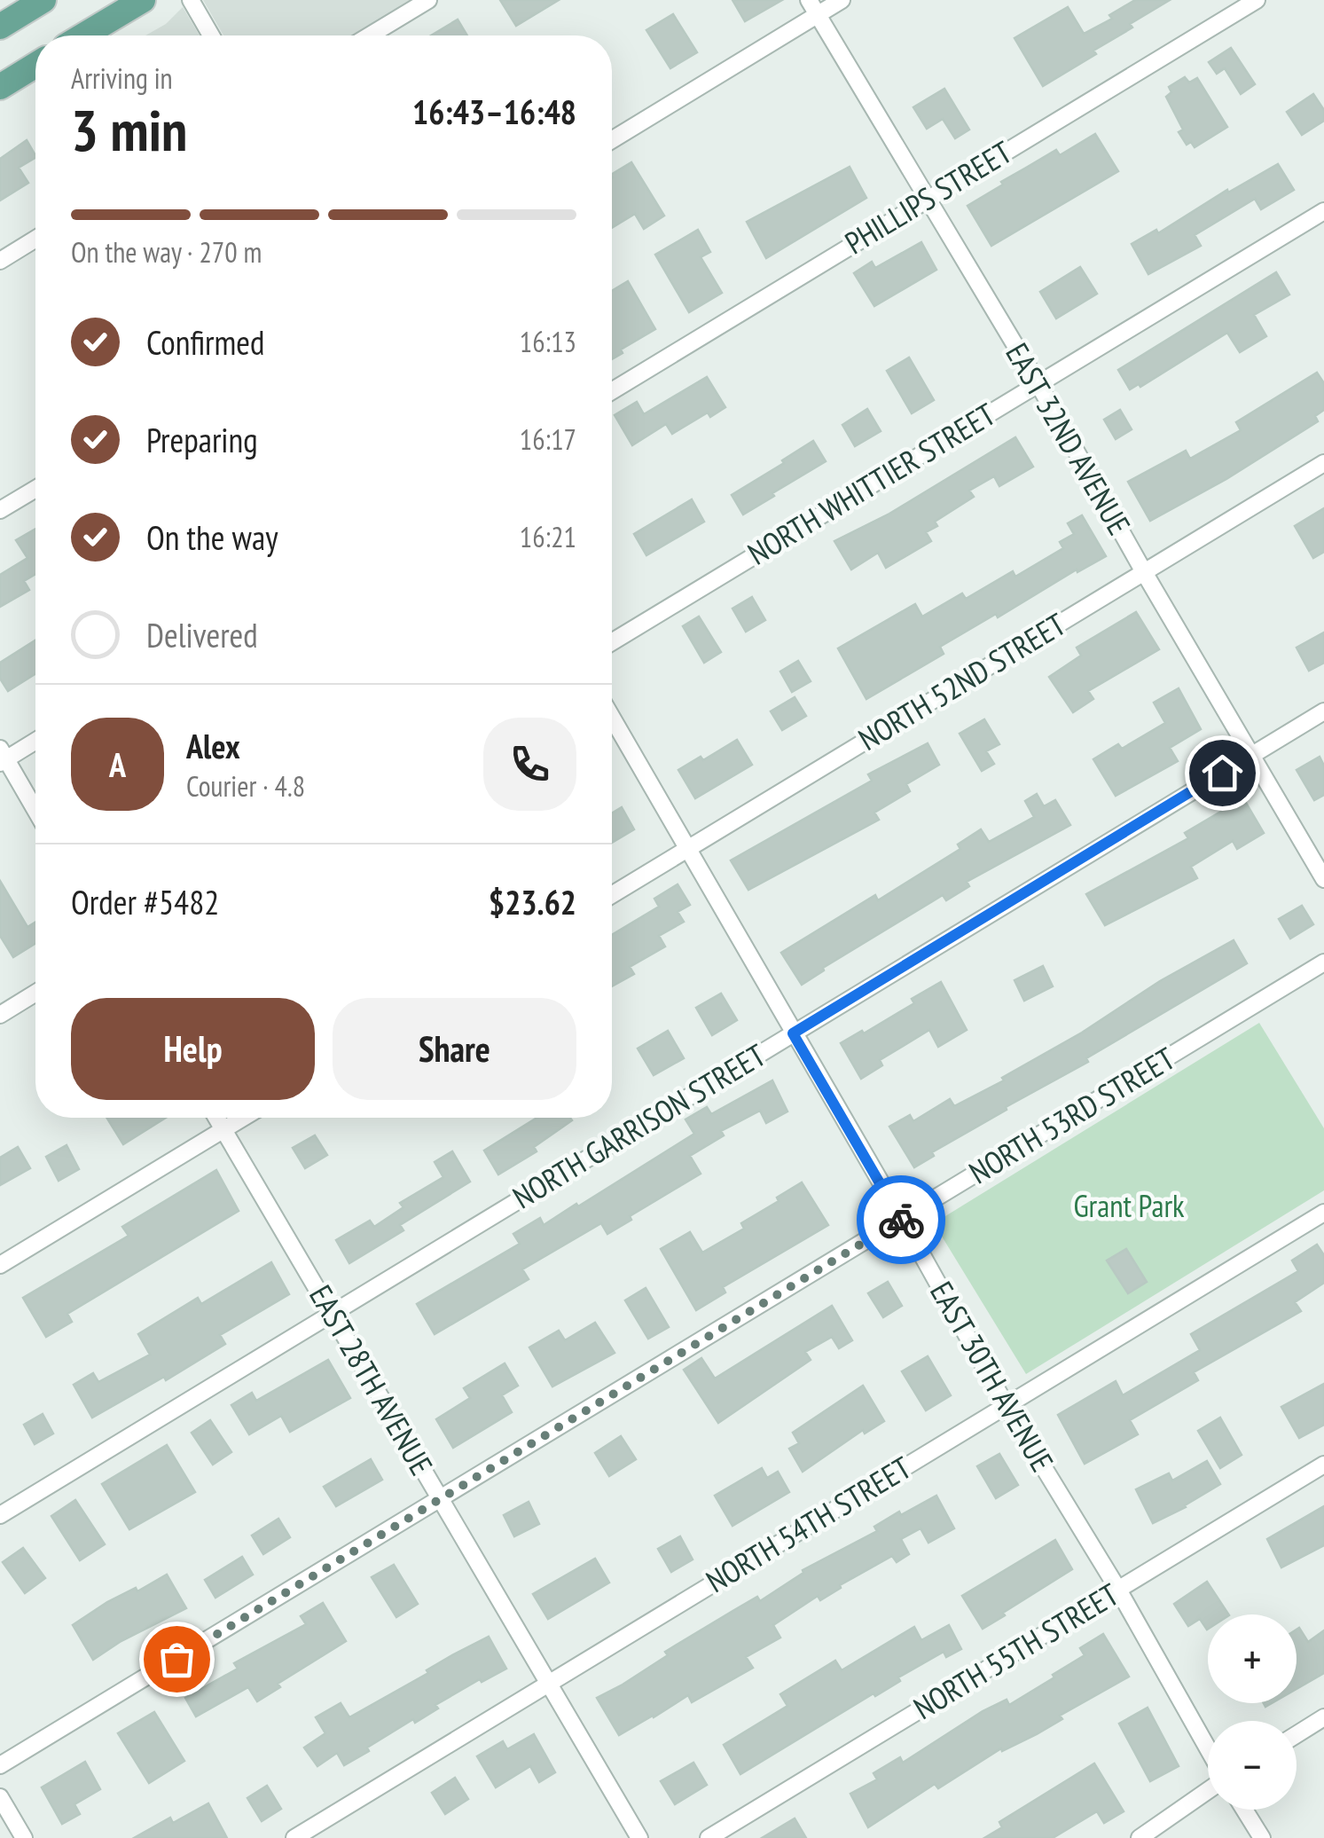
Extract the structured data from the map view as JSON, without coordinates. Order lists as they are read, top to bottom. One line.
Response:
{"streets":{"street":["PHILLIPS STREET","EAST 32ND AVENUE","NORTH WHITTIER STREET","NORTH 52ND STREET","NORTH 53RD STREET","NORTH GARRISON STREET","EAST 30TH AVENUE","EAST 28TH AVENUE","NORTH 54TH STREET","NORTH 55TH STREET"]},"crossings":[["PHILLIPS STREET","EAST 32ND AVENUE"],["EAST 32ND AVENUE","NORTH WHITTIER STREET"],["EAST 32ND AVENUE","NORTH 52ND STREET"],["EAST 32ND AVENUE","NORTH GARRISON STREET"],["NORTH 52ND STREET","EAST 30TH AVENUE"],["NORTH 53RD STREET","EAST 30TH AVENUE"],["NORTH 53RD STREET","EAST 28TH AVENUE"],["NORTH GARRISON STREET","EAST 30TH AVENUE"],["NORTH GARRISON STREET","EAST 28TH AVENUE"],["EAST 30TH AVENUE","NORTH 54TH STREET"],["EAST 30TH AVENUE","NORTH 55TH STREET"],["EAST 28TH AVENUE","NORTH 54TH STREET"]],"parks":["Grant Park"],"page":{"heading":["3 min","Arriving in","16:43–16:48"],"panel":["Alex","Courier · 4.8","Order #5482","$23.62"],"bar":"On the way · 270 m","list":[["Confirmed","16:13"],["Preparing","16:17"],["On the way","16:21"],"Delivered"],"round":"A","buttons":["Help","Share"],"map_buttons":["+","−"]}}
